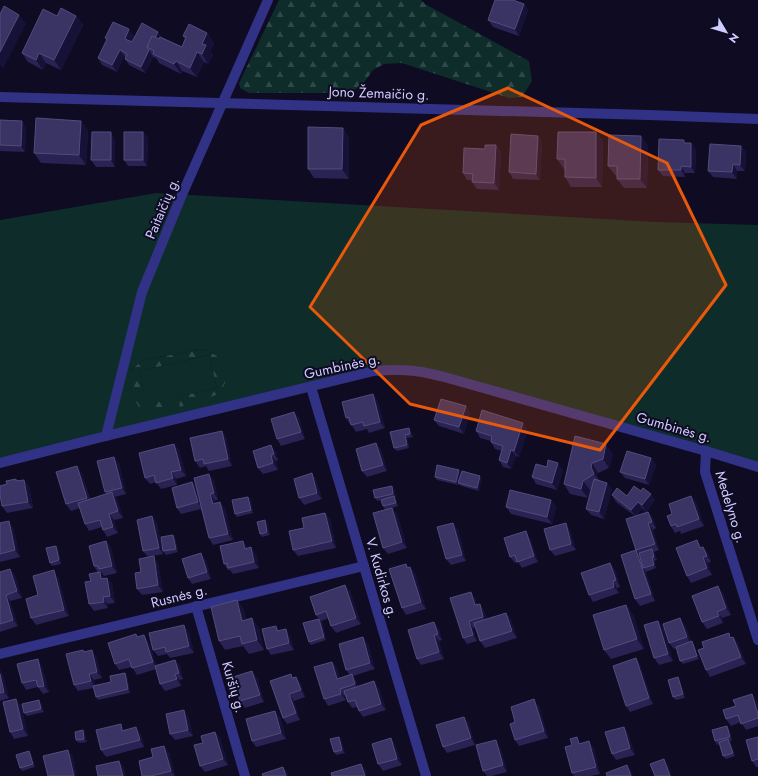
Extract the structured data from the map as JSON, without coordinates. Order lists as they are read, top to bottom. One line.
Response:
{"streets":{"street":["Jono Žemaičio g.","Paitaičių g.","Gumbinės g.","Medelyno g.","V. Kudirkos g.","Rusnės g.","Kuršių g."]},"crossings":[["Jono Žemaičio g.","Paitaičių g."],["Paitaičių g.","Gumbinės g."],["Gumbinės g.","Medelyno g."],["Gumbinės g.","V. Kudirkos g."],["V. Kudirkos g.","Rusnės g."],["Rusnės g.","Kuršių g."]],"north":"bottom right"}
